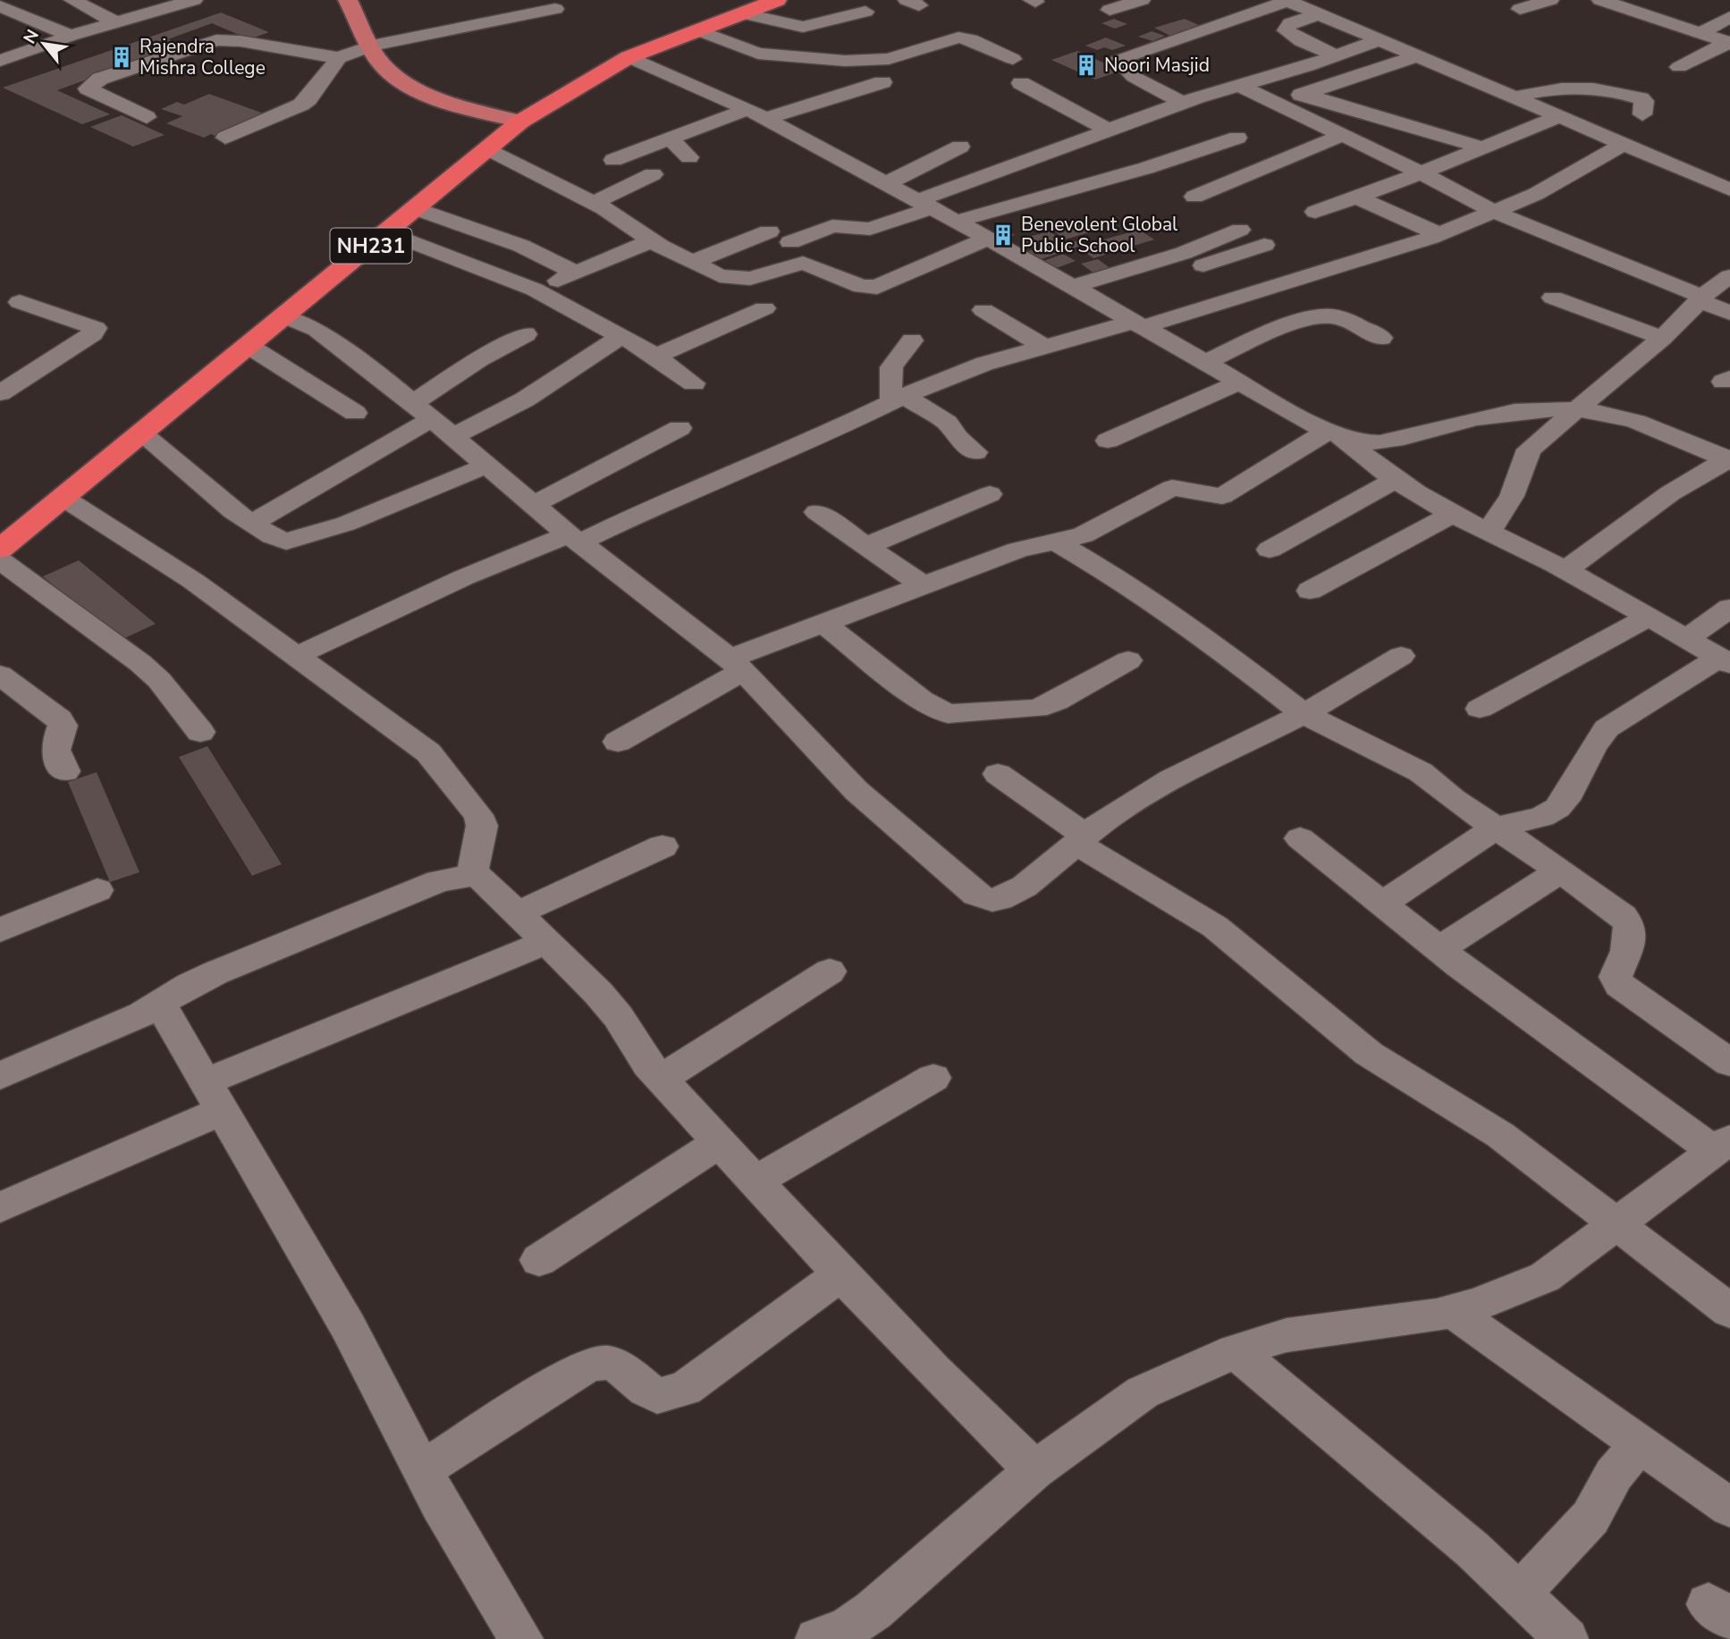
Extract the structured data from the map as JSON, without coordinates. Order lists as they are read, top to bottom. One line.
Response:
{"streets":{"highway":["NH231"]},"places":{"building":["Rajendra Mishra College","Noori Masjid","Benevolent Global Public School"]},"north":"top left"}
